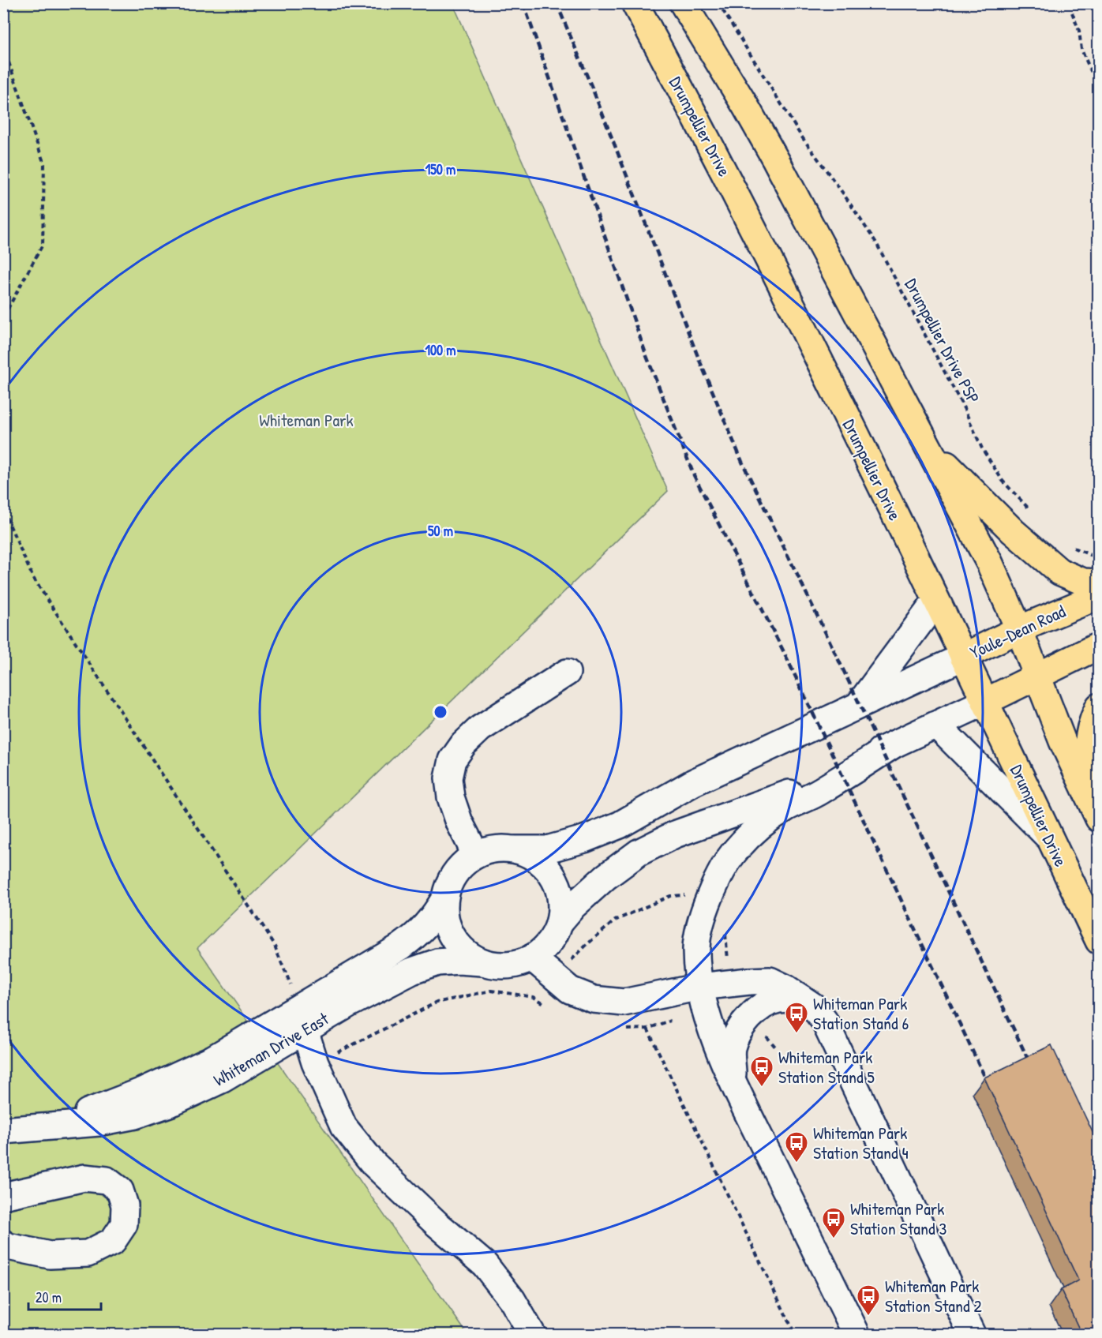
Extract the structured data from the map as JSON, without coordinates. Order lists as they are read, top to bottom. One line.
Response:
{"streets":{"main road":["Drumpellier Drive","Youle-Dean Road"],"street":["Whiteman Drive East"],"path":["Drumpellier Drive PSP"]},"crossings":[["Drumpellier Drive","Youle-Dean Road"]],"parks":["Whiteman Park"],"places":{"bus stop":["Whiteman Park Station Stand 6","Whiteman Park Station Stand 5","Whiteman Park Station Stand 4","Whiteman Park Station Stand 3","Whiteman Park Station Stand 2"]},"scale_bar":"20 m","rings":["150 m","100 m","50 m"]}
